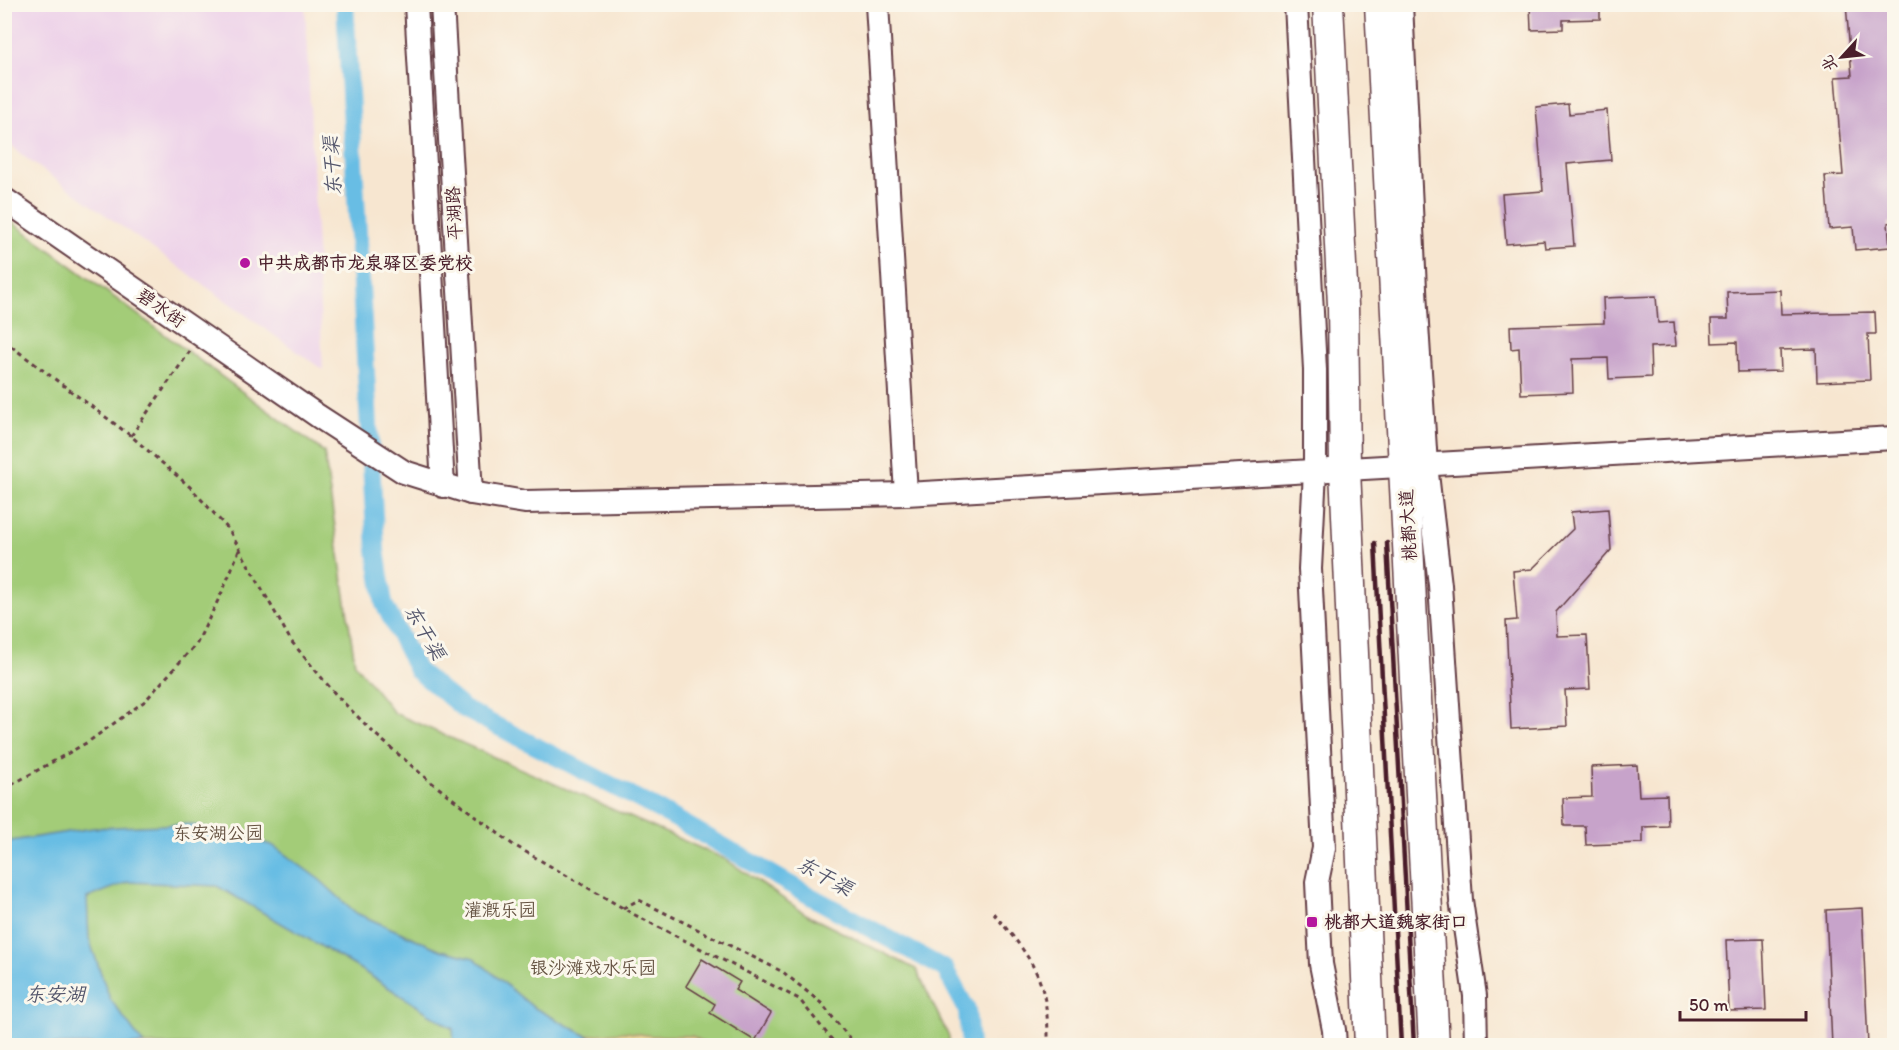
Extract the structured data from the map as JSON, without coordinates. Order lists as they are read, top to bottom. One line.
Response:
{"streets":{"main road":["桃都大道"],"street":["平湖路","碧水街"]},"crossings":[["平湖路","碧水街"],["碧水街","桃都大道"]],"water":["东干渠","东安湖"],"parks":["东安湖公园","灌溉乐园","银沙滩戏水乐园"],"places":{"other":["中共成都市龙泉驿区委党校"],"transit":["桃都大道魏家街口"]},"scale_bar":"50 m","north":"bottom left"}
